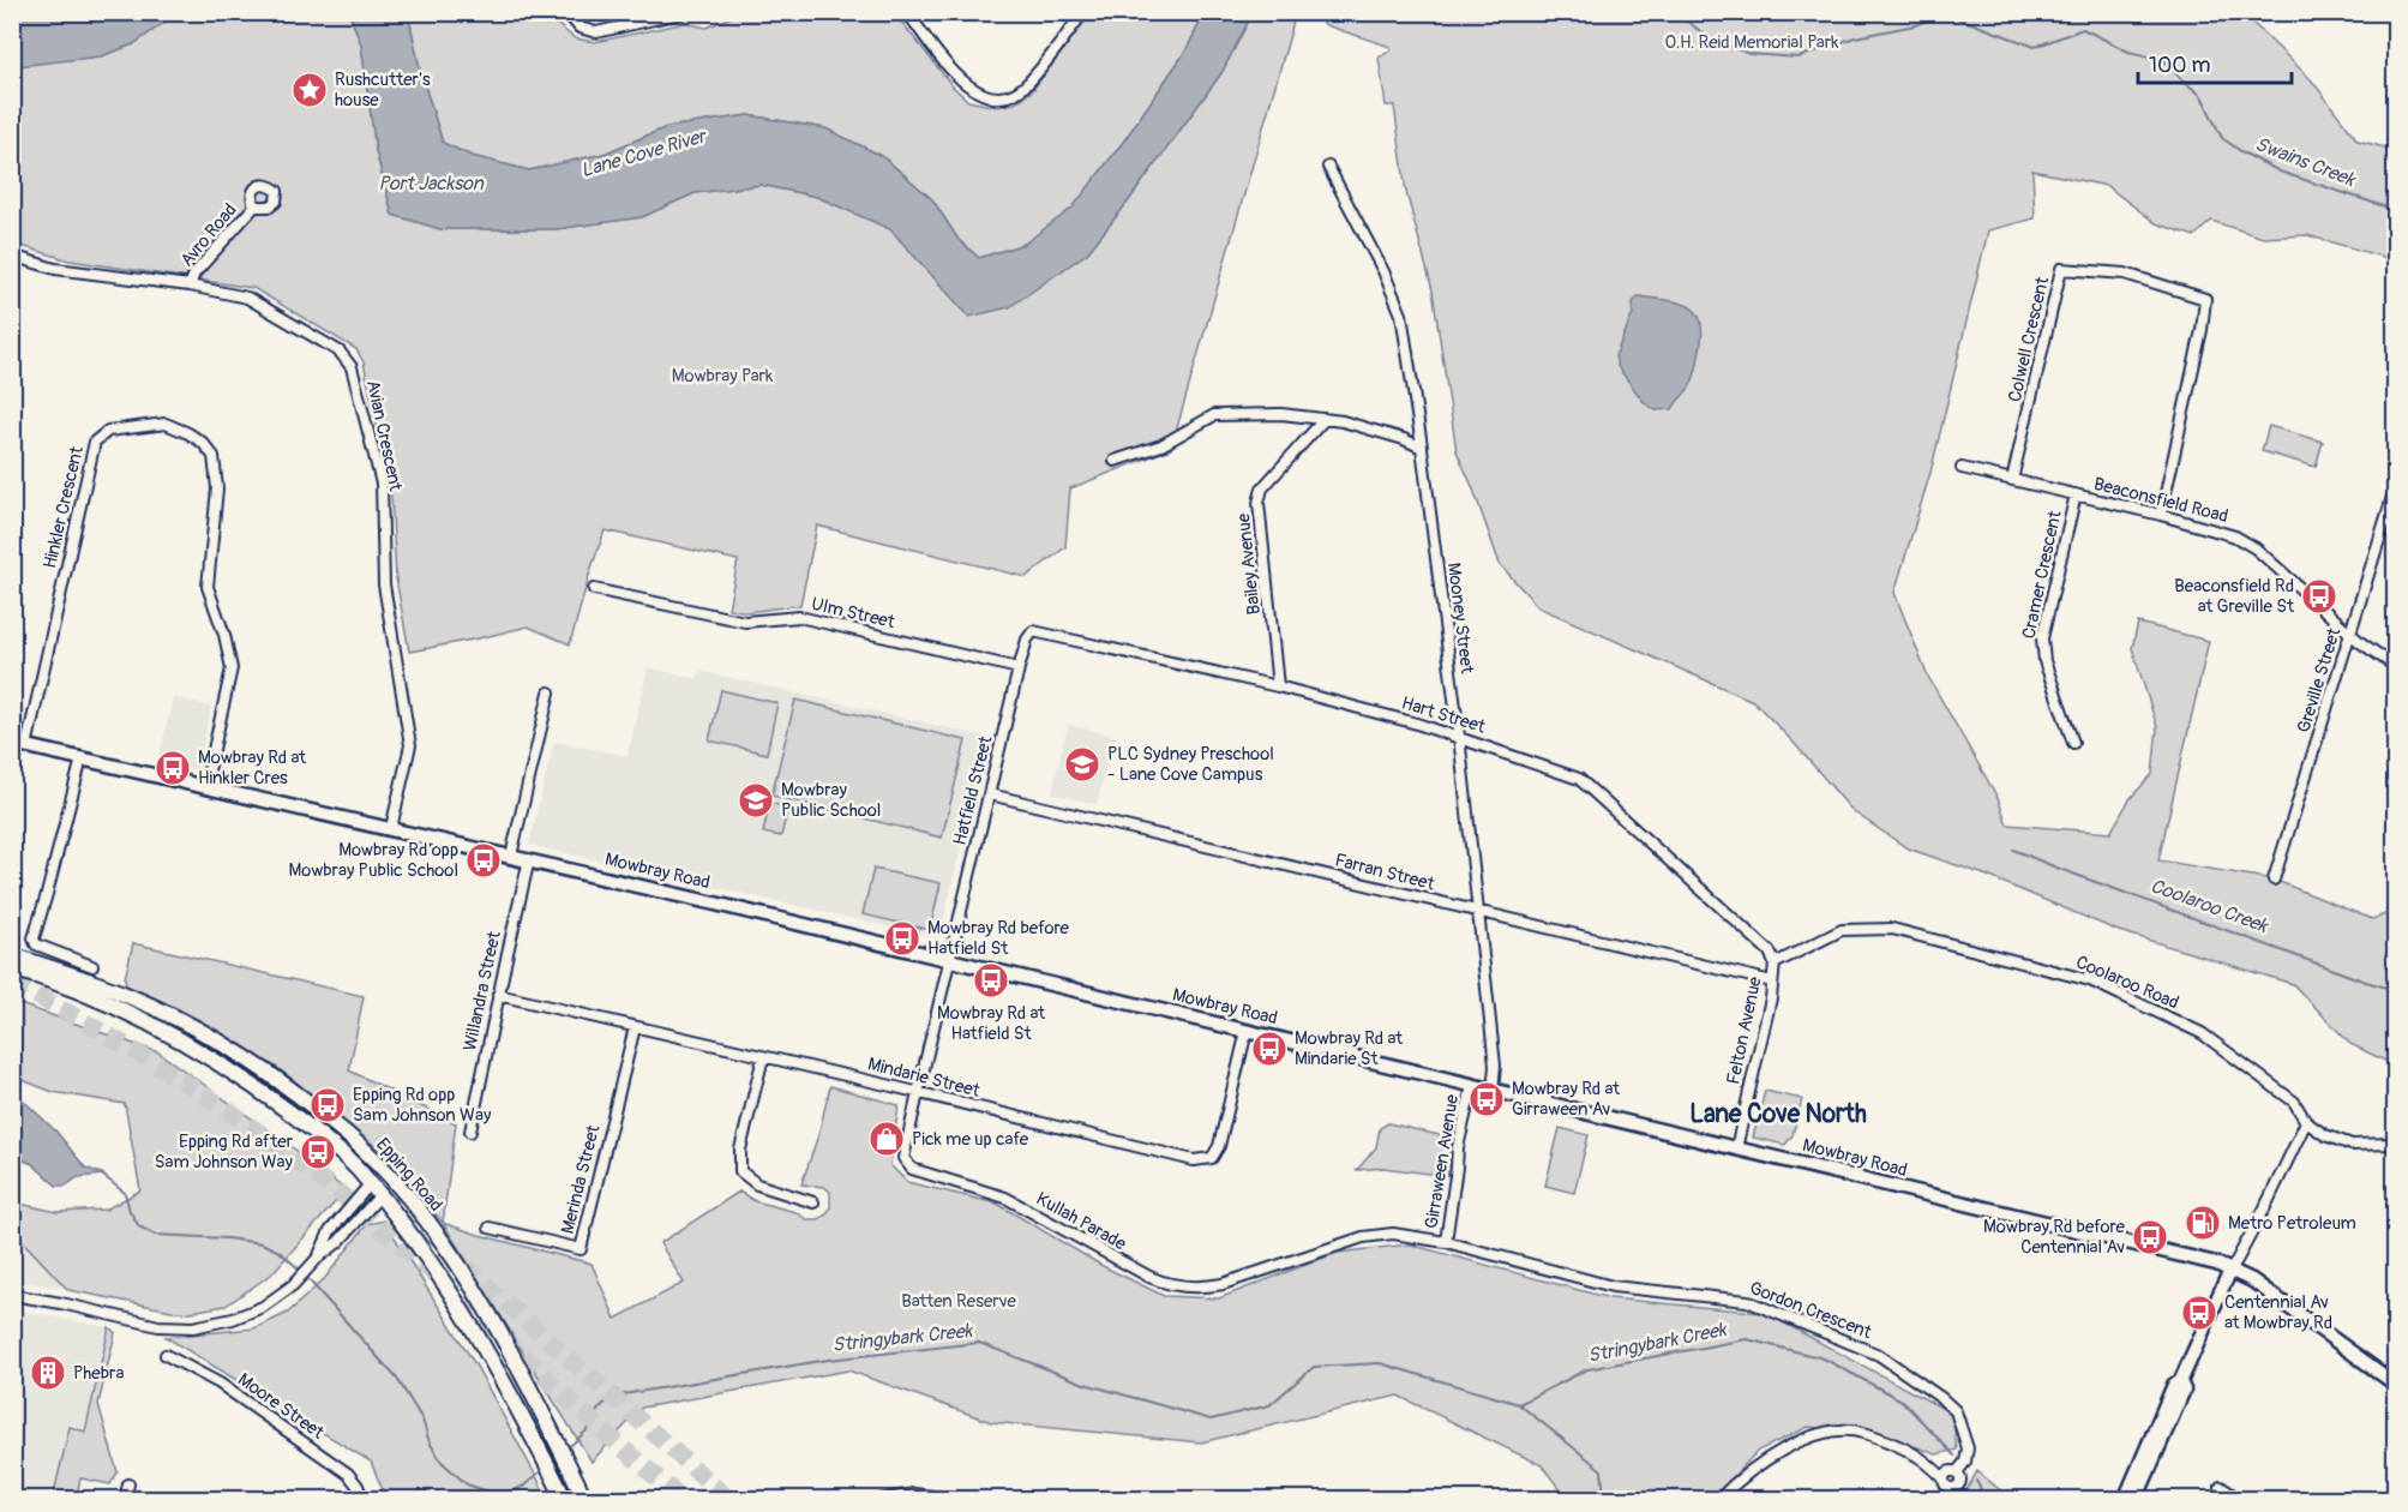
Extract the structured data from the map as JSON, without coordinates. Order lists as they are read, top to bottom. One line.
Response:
{"streets":{"main road":["Mowbray Road","Epping Road"],"street":["Avro Road","Colwell Crescent","Avian Crescent","Beaconsfield Road","Hinkler Crescent","Bailey Avenue","Cramer Crescent","Ulm Street","Mooney Street","Greville Street","Hart Street","Hatfield Street","Farran Street","Coolaroo Road","Willandra Street","Felton Avenue","Mindarie Street","Girraween Avenue","Merinda Street","Kullah Parade","Gordon Crescent","Moore Street"]},"crossings":[["Avro Road","Avian Crescent"],["Colwell Crescent","Beaconsfield Road"],["Avian Crescent","Mowbray Road"],["Beaconsfield Road","Cramer Crescent"],["Beaconsfield Road","Greville Street"],["Hinkler Crescent","Mowbray Road"],["Bailey Avenue","Hart Street"],["Ulm Street","Hatfield Street"],["Mooney Street","Hart Street"],["Mooney Street","Mowbray Road"],["Mooney Street","Farran Street"],["Hart Street","Hatfield Street"],["Hart Street","Coolaroo Road"],["Hart Street","Felton Avenue"],["Hatfield Street","Mowbray Road"],["Hatfield Street","Farran Street"],["Hatfield Street","Kullah Parade"],["Mowbray Road","Willandra Street"],["Mowbray Road","Felton Avenue"],["Mowbray Road","Mindarie Street"],["Mowbray Road","Girraween Avenue"],["Mowbray Road","Kullah Parade"],["Farran Street","Felton Avenue"],["Coolaroo Road","Felton Avenue"],["Willandra Street","Mindarie Street"],["Mindarie Street","Merinda Street"],["Mindarie Street","Kullah Parade"],["Girraween Avenue","Kullah Parade"],["Girraween Avenue","Gordon Crescent"],["Kullah Parade","Gordon Crescent"]],"districts":["Lane Cove North"],"water":["Lane Cove River","Swains Creek","Port Jackson","Coolaroo Creek","Stringybark Creek"],"parks":["O.H. Reid Memorial Park","Mowbray Park","Batten Reserve"],"places":{"place":["Rushcutter's house"],"bus stop":["Beaconsfield Rd at Greville St","Mowbray Rd at Hinkler Cres","Mowbray Rd opp Mowbray Public School","Mowbray Rd before Hatfield St","Mowbray Rd at Hatfield St","Mowbray Rd at Mindarie St","Mowbray Rd at Girraween Av","Epping Rd opp Sam Johnson Way","Epping Rd after Sam Johnson Way","Mowbray Rd before Centennial Av","Centennial Av at Mowbray Rd"],"school or university":["PLC Sydney Preschool - Lane Cove Campus","Mowbray Public School"],"shop":["Pick me up cafe"],"fuel station":["Metro Petroleum"],"building":["Phebra"]},"scale_bar":"100 m"}
